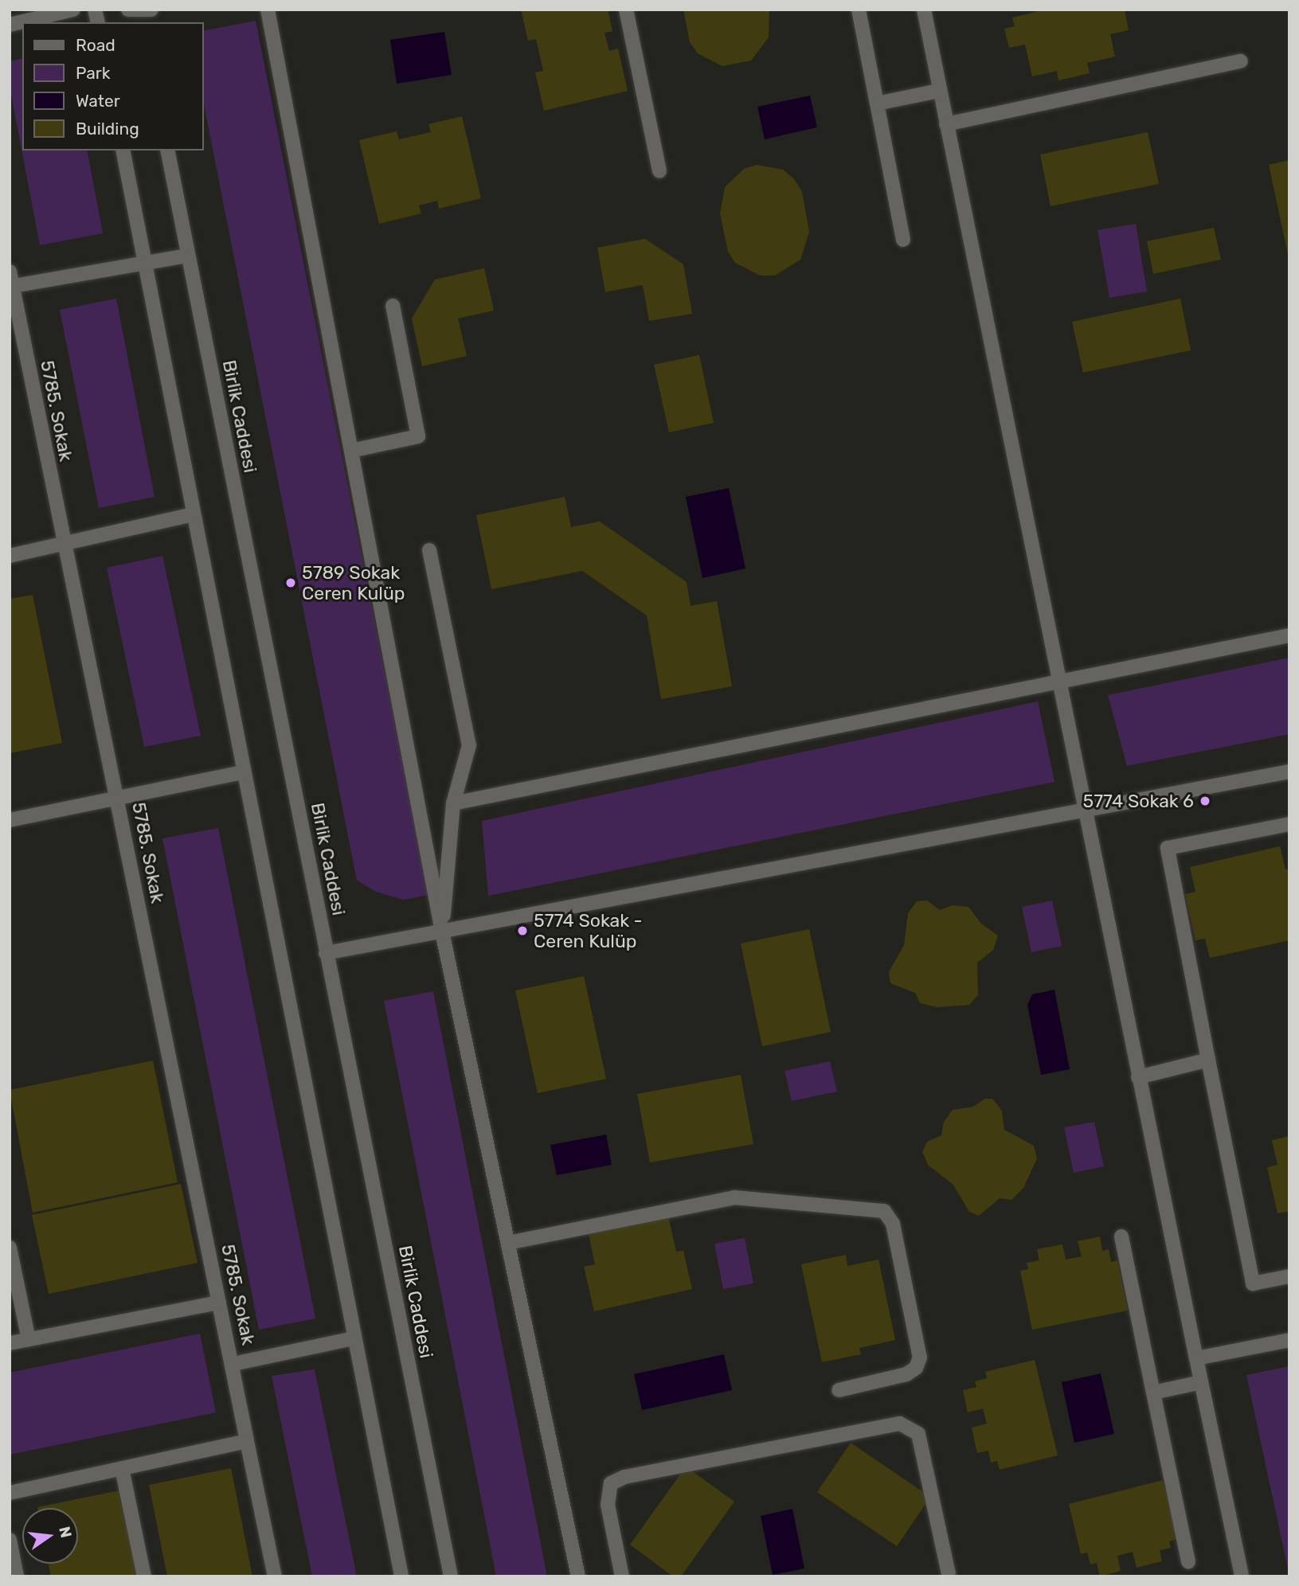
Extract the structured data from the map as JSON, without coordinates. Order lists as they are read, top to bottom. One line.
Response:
{"streets":{"street":["5785. Sokak","Birlik Caddesi"]},"places":["5789 Sokak Ceren Kulüp","5774 Sokak 6","5774 Sokak - Ceren Kulüp"],"legend":["Road","Park","Water","Building"],"north":"right"}
